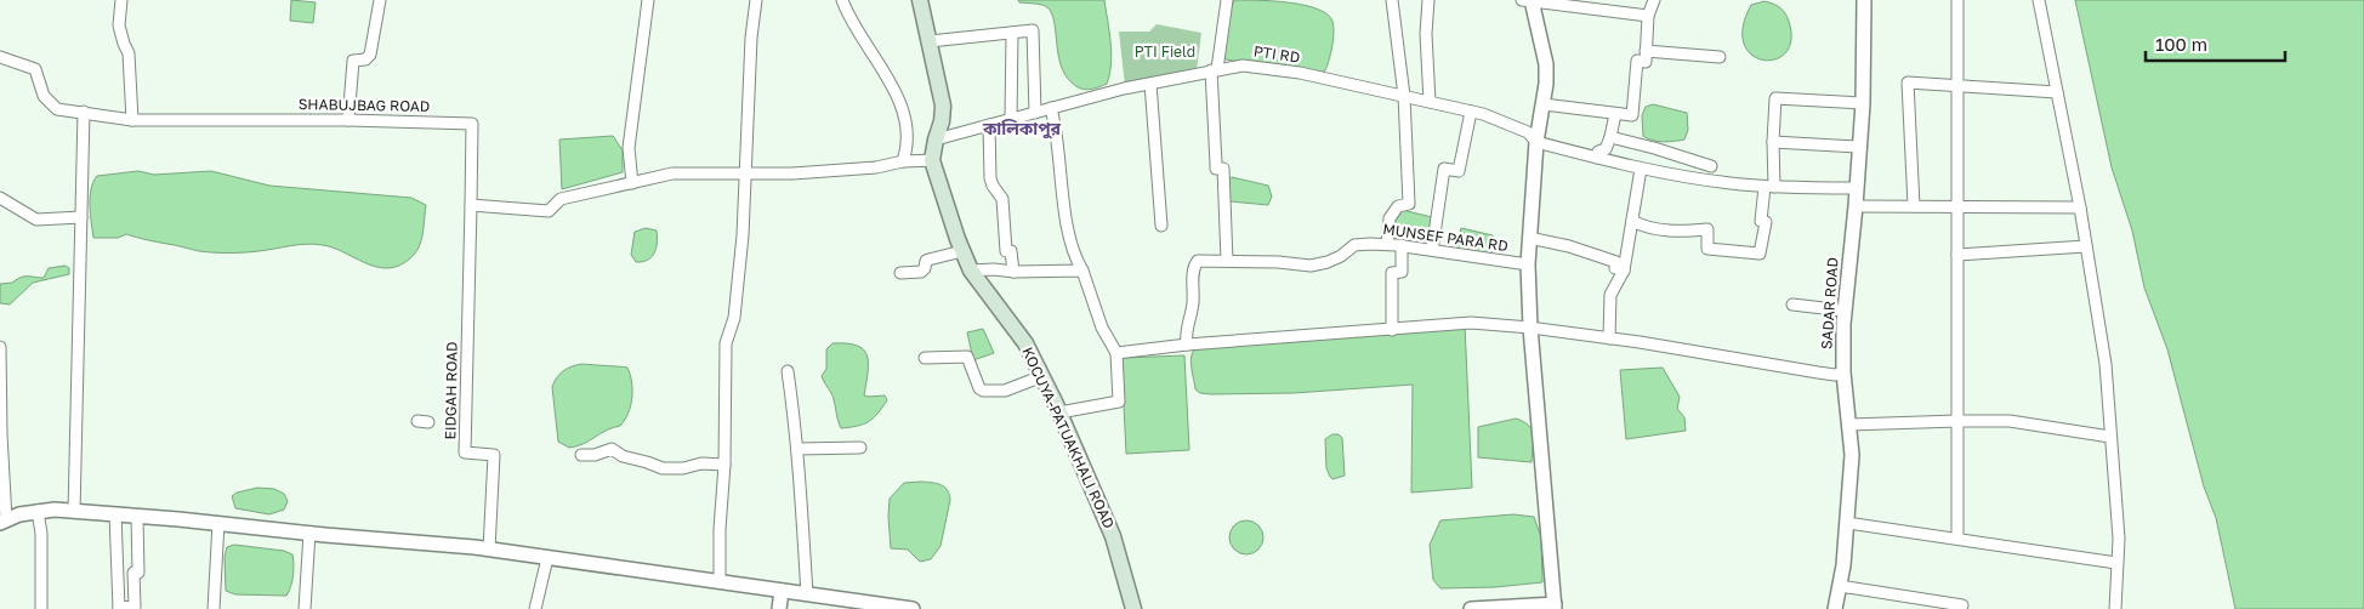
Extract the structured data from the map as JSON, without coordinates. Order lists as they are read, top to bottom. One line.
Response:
{"streets":{"main road":["KOCUYA-PATUAKHALI ROAD"],"street":["PTI RD","SHABUJBAG ROAD","MUNSEF PARA RD","SADAR ROAD","EIDGAH ROAD"]},"crossings":[["PTI RD","KOCUYA-PATUAKHALI ROAD"],["SHABUJBAG ROAD","EIDGAH ROAD"]],"districts":["কালিকাপুর"],"parks":["PTI Field"],"scale_bar":"100 m"}
